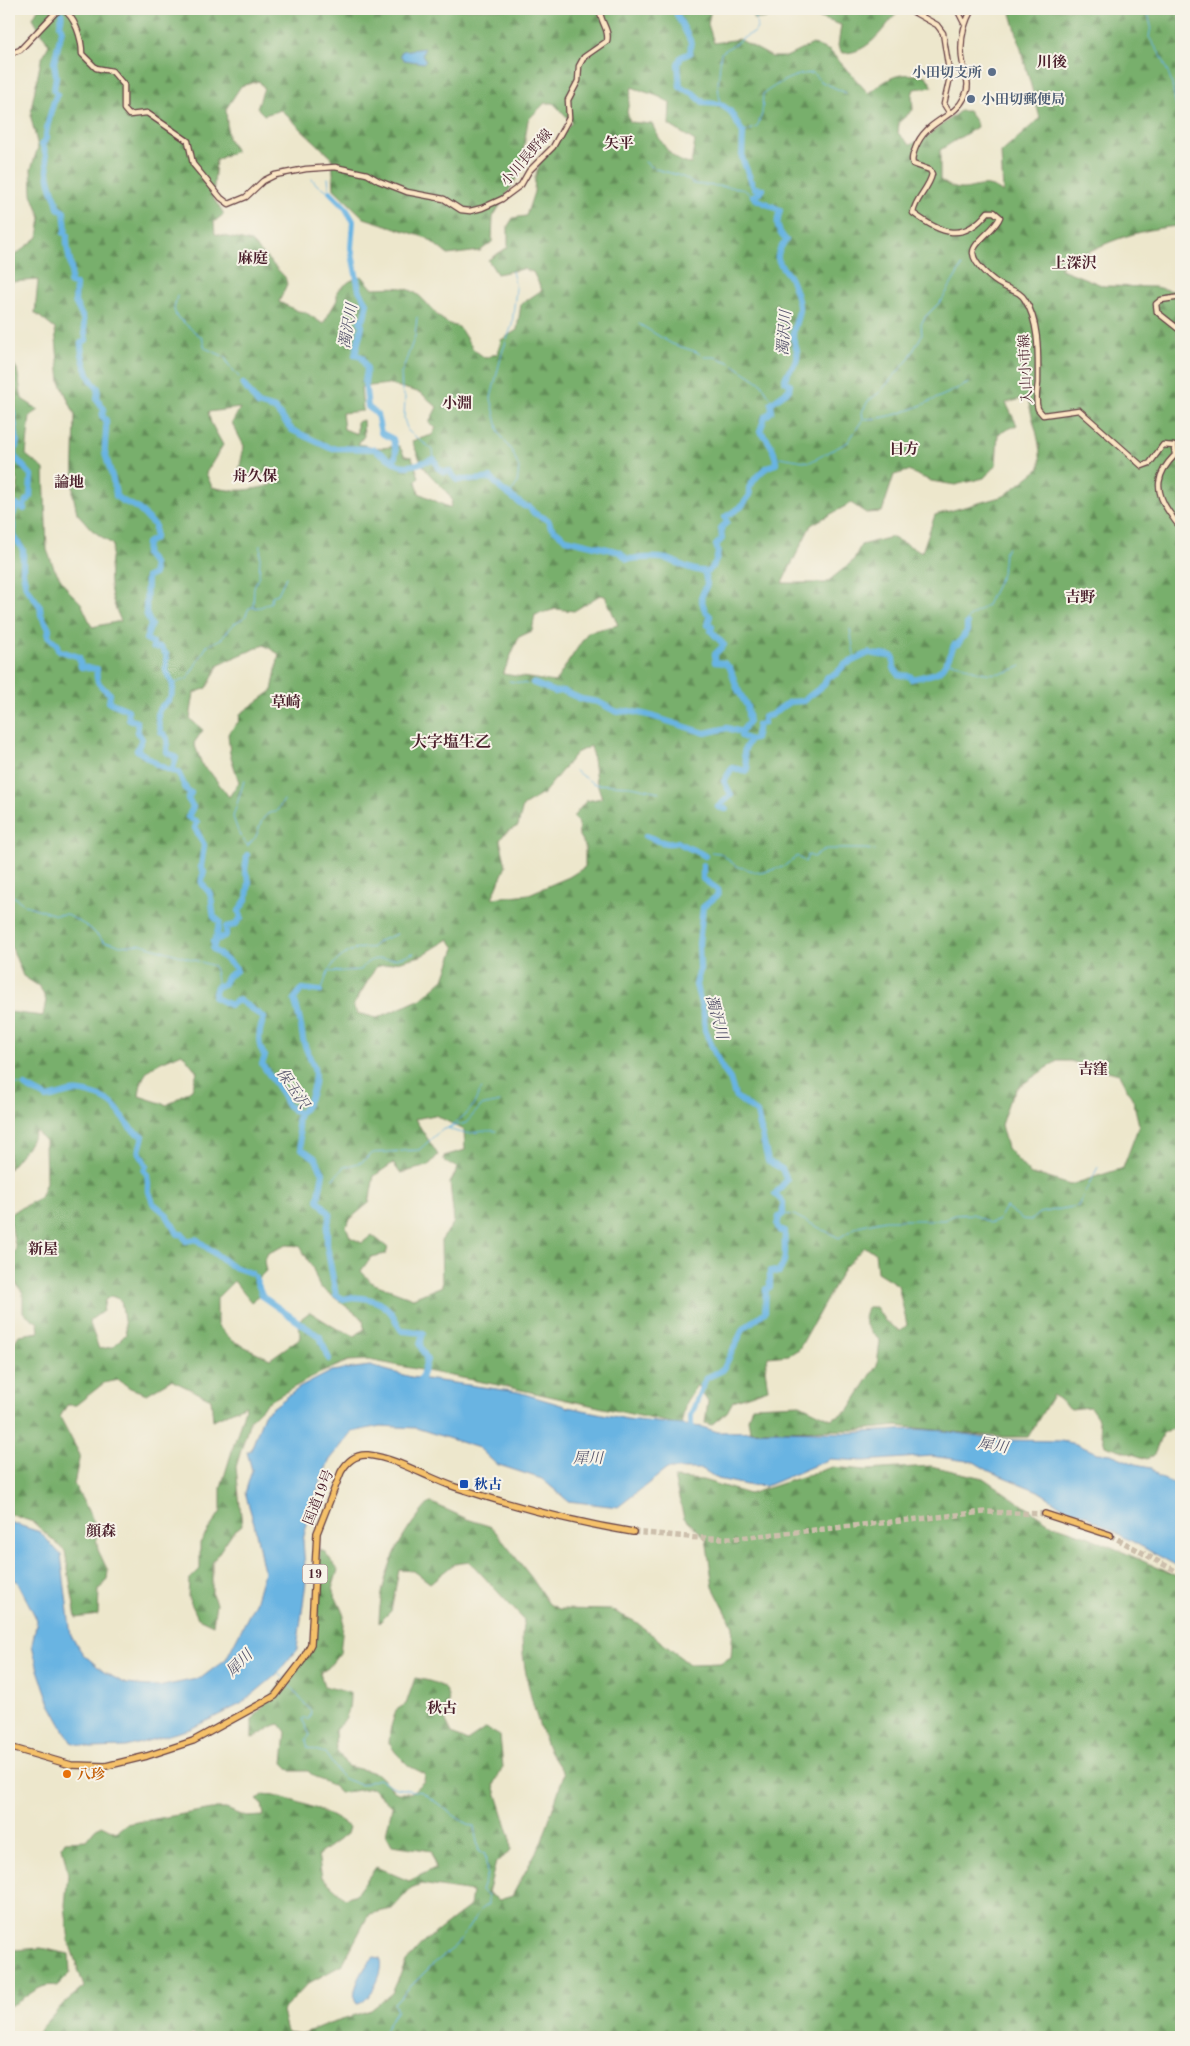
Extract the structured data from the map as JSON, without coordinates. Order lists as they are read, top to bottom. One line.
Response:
{"streets":{"highway":["国道19号","19"],"main road":["小川長野線","入山小市線"]},"districts":["川後","矢平","麻庭","上深沢","小淵","日方","舟久保","論地","吉野","草崎","大字塩生乙","吉窪","新屋","顔森","秋古"],"water":["濁沢川","保玉沢","犀川"],"places":{"other":["小田切支所","小田切郵便局","八珍"],"transit":["秋古"]}}
